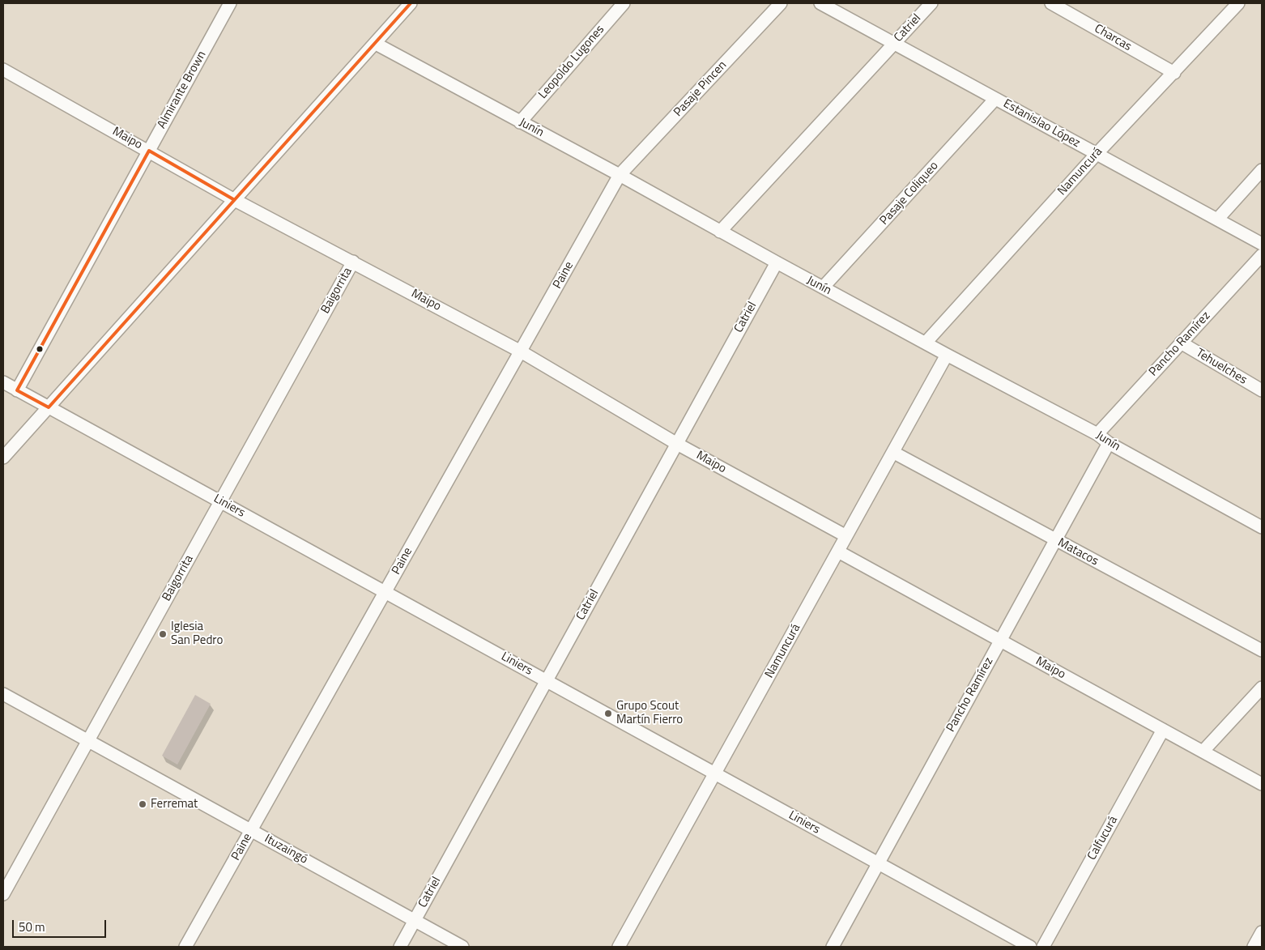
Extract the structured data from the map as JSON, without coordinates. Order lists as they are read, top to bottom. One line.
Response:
{"streets":{"street":["Catriel","Charcas","Leopoldo Lugones","Pasaje Pincen","Almirante Brown","Estanislao López","Junín","Maipo","Namuncurá","Pasaje Coliqueo","Paine","Baigorrita","Pancho Ramírez","Tehuelches","Liniers","Matacos","Calfucurá","Ituzaingó"]},"crossings":[["Catriel","Estanislao López"],["Catriel","Junín"],["Catriel","Maipo"],["Catriel","Liniers"],["Catriel","Ituzaingó"],["Charcas","Namuncurá"],["Leopoldo Lugones","Junín"],["Pasaje Pincen","Junín"],["Pasaje Pincen","Paine"],["Almirante Brown","Maipo"],["Almirante Brown","Liniers"],["Estanislao López","Namuncurá"],["Estanislao López","Pasaje Coliqueo"],["Junín","Namuncurá"],["Junín","Pasaje Coliqueo"],["Junín","Paine"],["Junín","Pancho Ramírez"],["Maipo","Namuncurá"],["Maipo","Paine"],["Maipo","Baigorrita"],["Maipo","Pancho Ramírez"],["Maipo","Calfucurá"],["Namuncurá","Liniers"],["Namuncurá","Matacos"],["Paine","Liniers"],["Paine","Ituzaingó"],["Baigorrita","Liniers"],["Baigorrita","Ituzaingó"],["Pancho Ramírez","Tehuelches"],["Pancho Ramírez","Liniers"],["Pancho Ramírez","Matacos"]],"places":["Iglesia San Pedro","Grupo Scout Martín Fierro","Ferremat"],"scale_bar":"50 m"}
